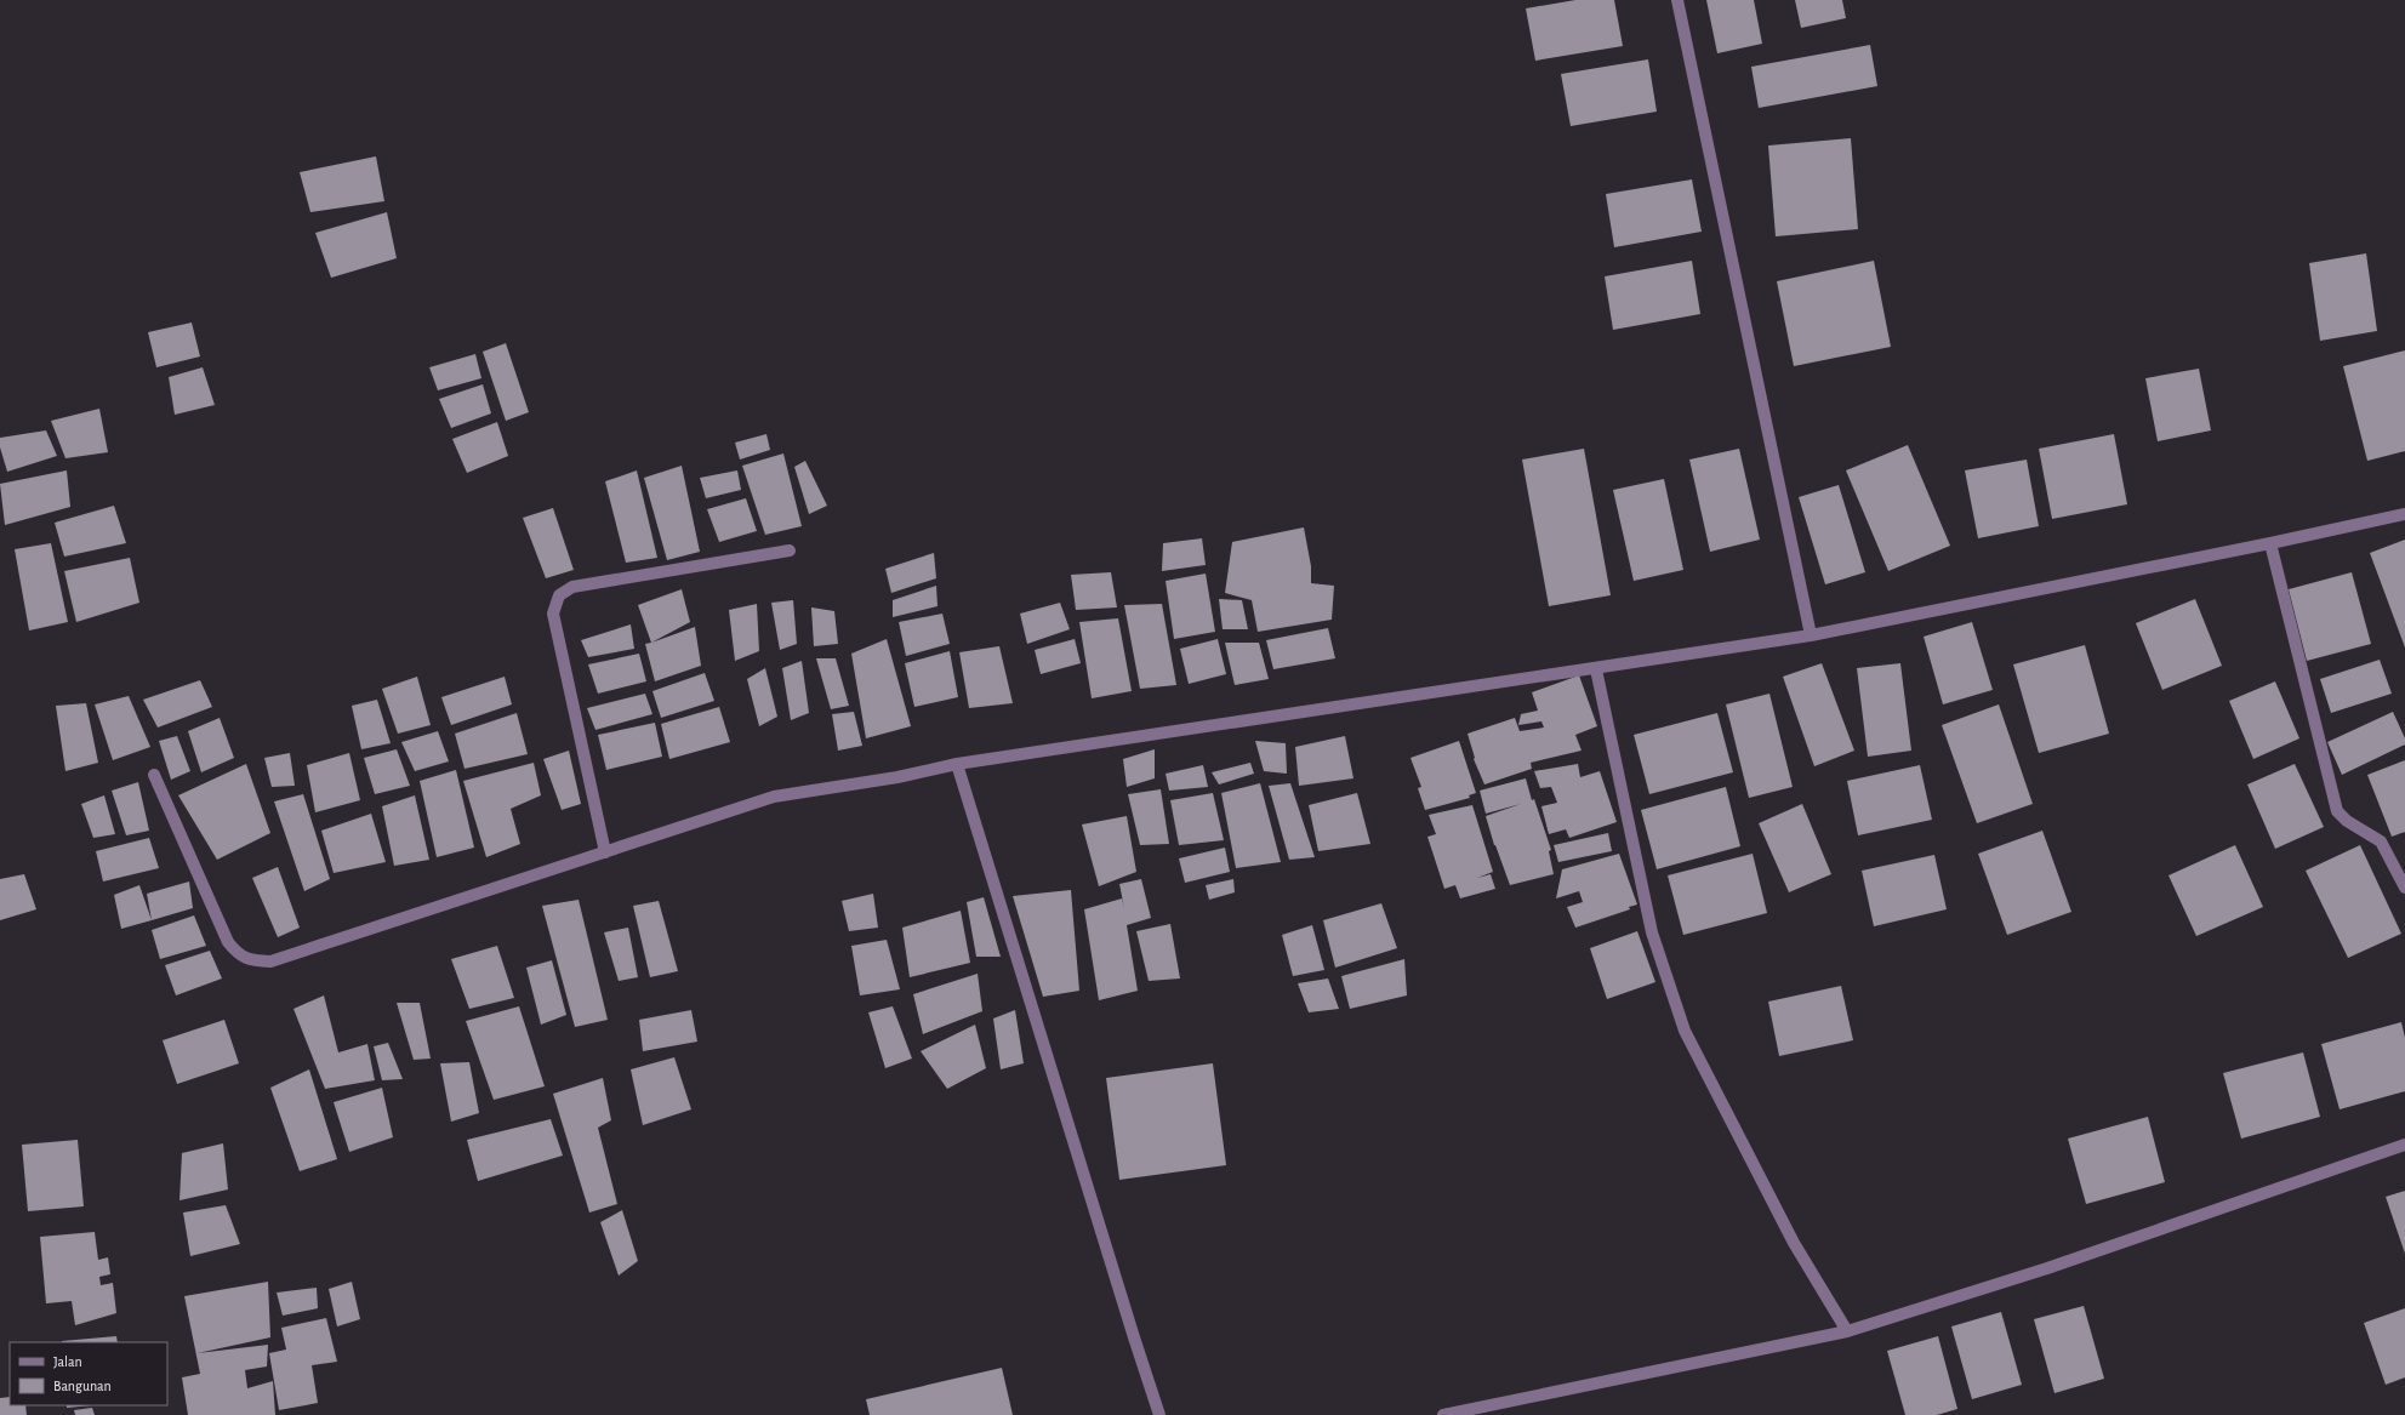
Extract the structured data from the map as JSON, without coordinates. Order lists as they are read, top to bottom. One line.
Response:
{"legend":["Jalan","Bangunan"]}
